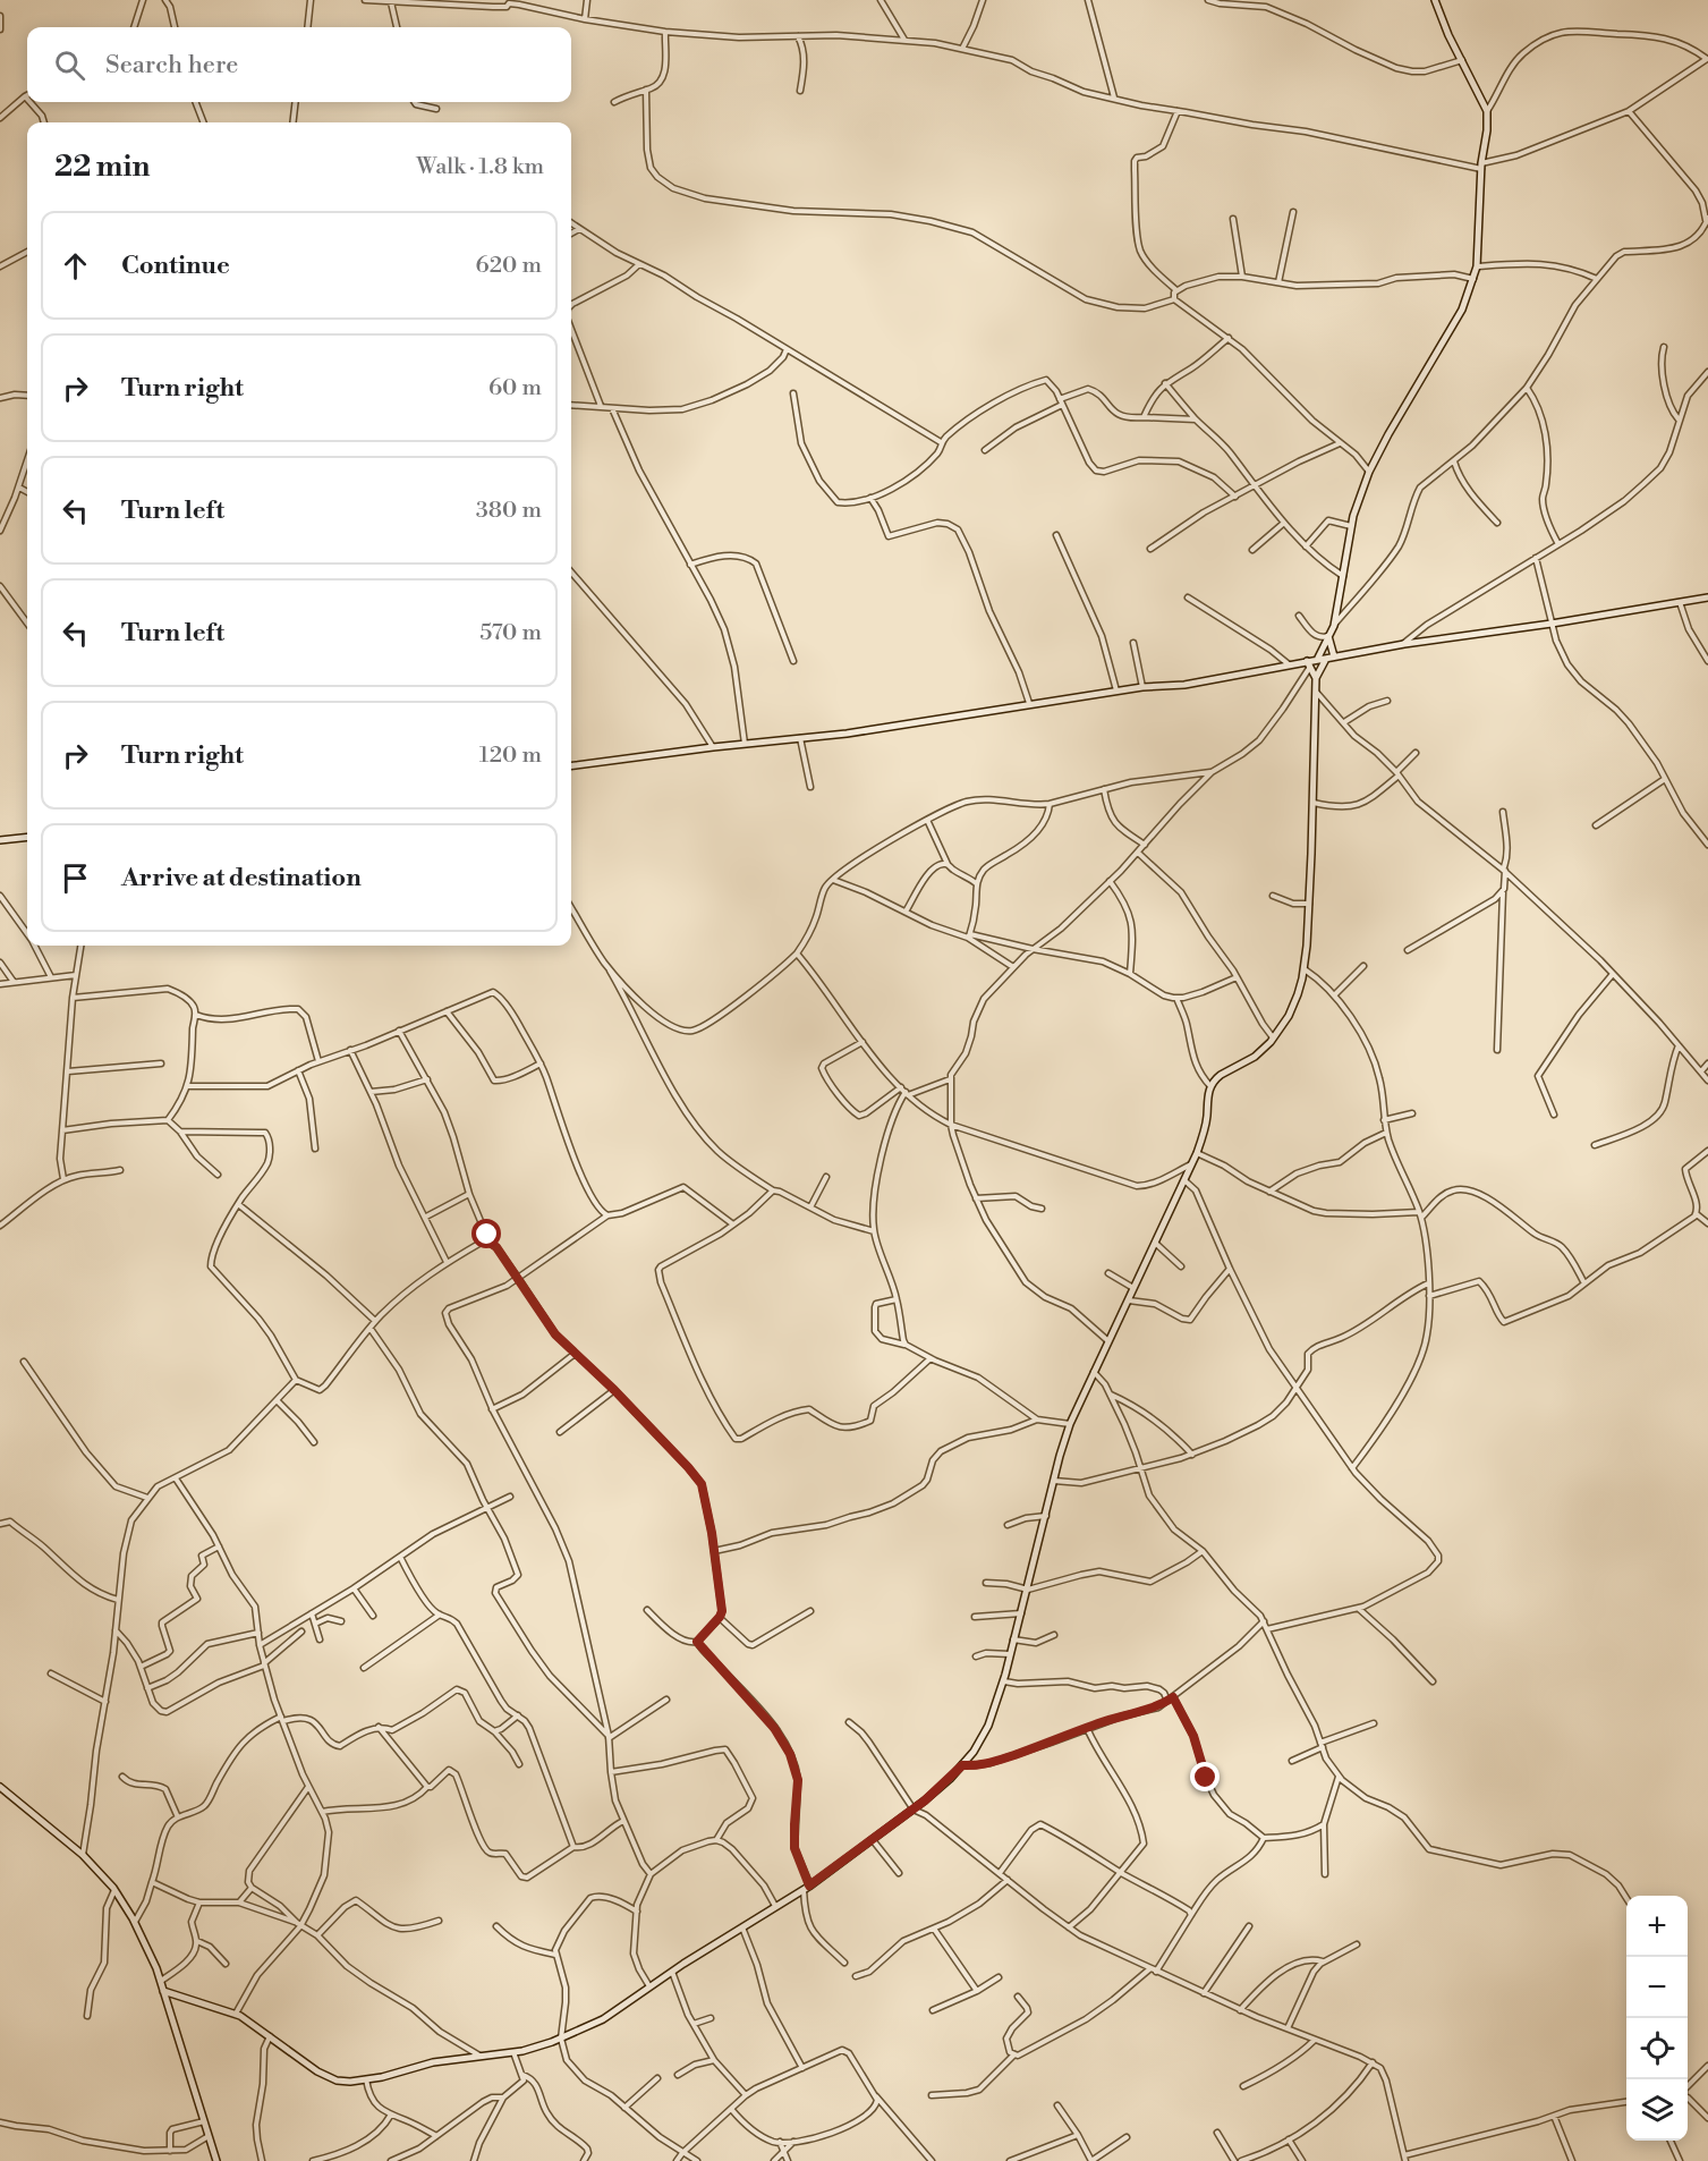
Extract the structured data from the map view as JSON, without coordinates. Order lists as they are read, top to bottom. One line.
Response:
{"page":{"search":"Search here","heading":["22 min","Walk · 1.8 km"],"list":[["Continue","620 m"],["Turn right","60 m"],["Turn left","380 m"],["Turn left","570 m"],["Turn right","120 m"],"Arrive at destination"],"map_buttons":["+","−"]}}
